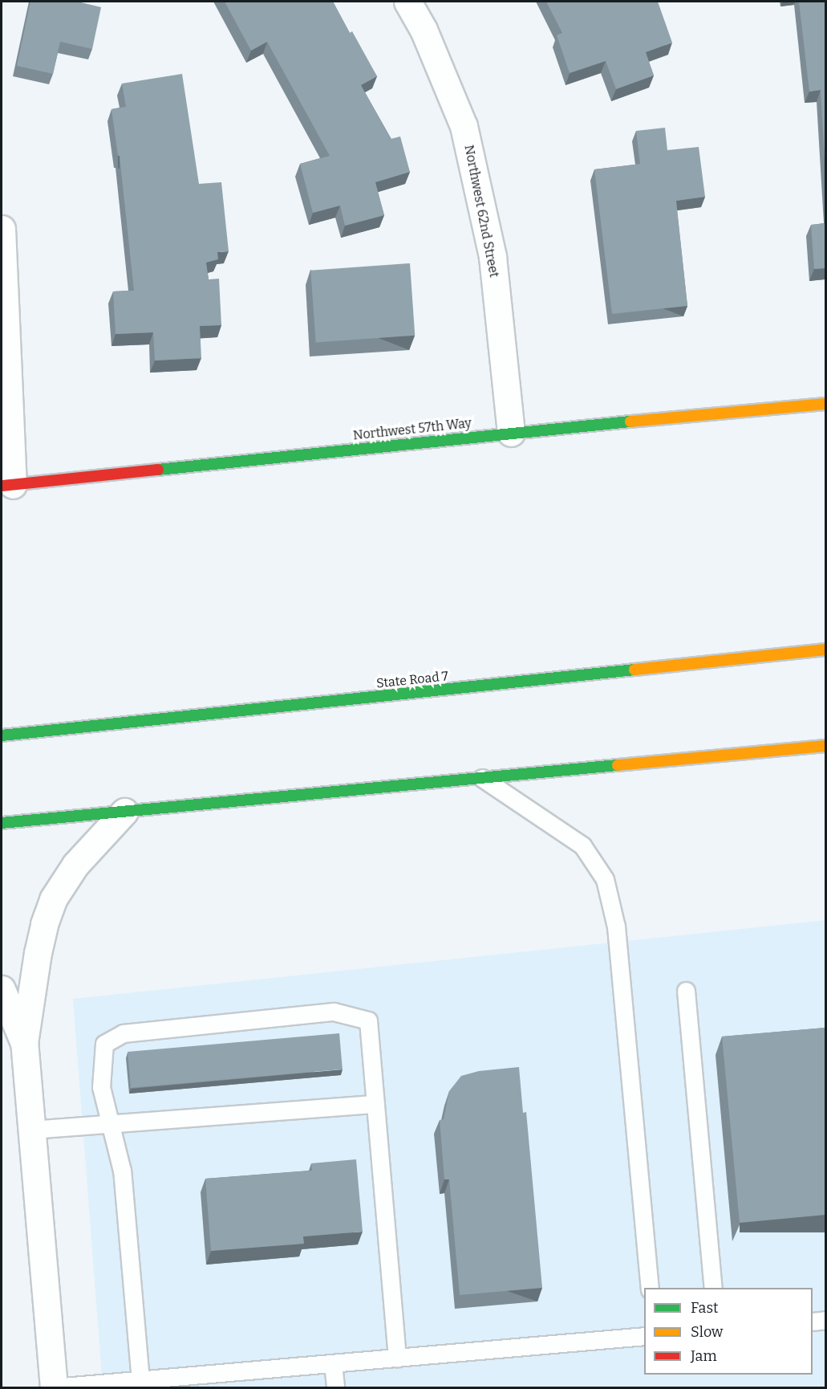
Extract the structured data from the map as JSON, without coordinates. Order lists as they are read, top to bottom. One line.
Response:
{"streets":{"main road":["Northwest 57th Way","State Road 7"],"street":["Northwest 62nd Street"]},"crossings":[["Northwest 62nd Street","Northwest 57th Way"]],"legend":["Fast","Slow","Jam"]}
